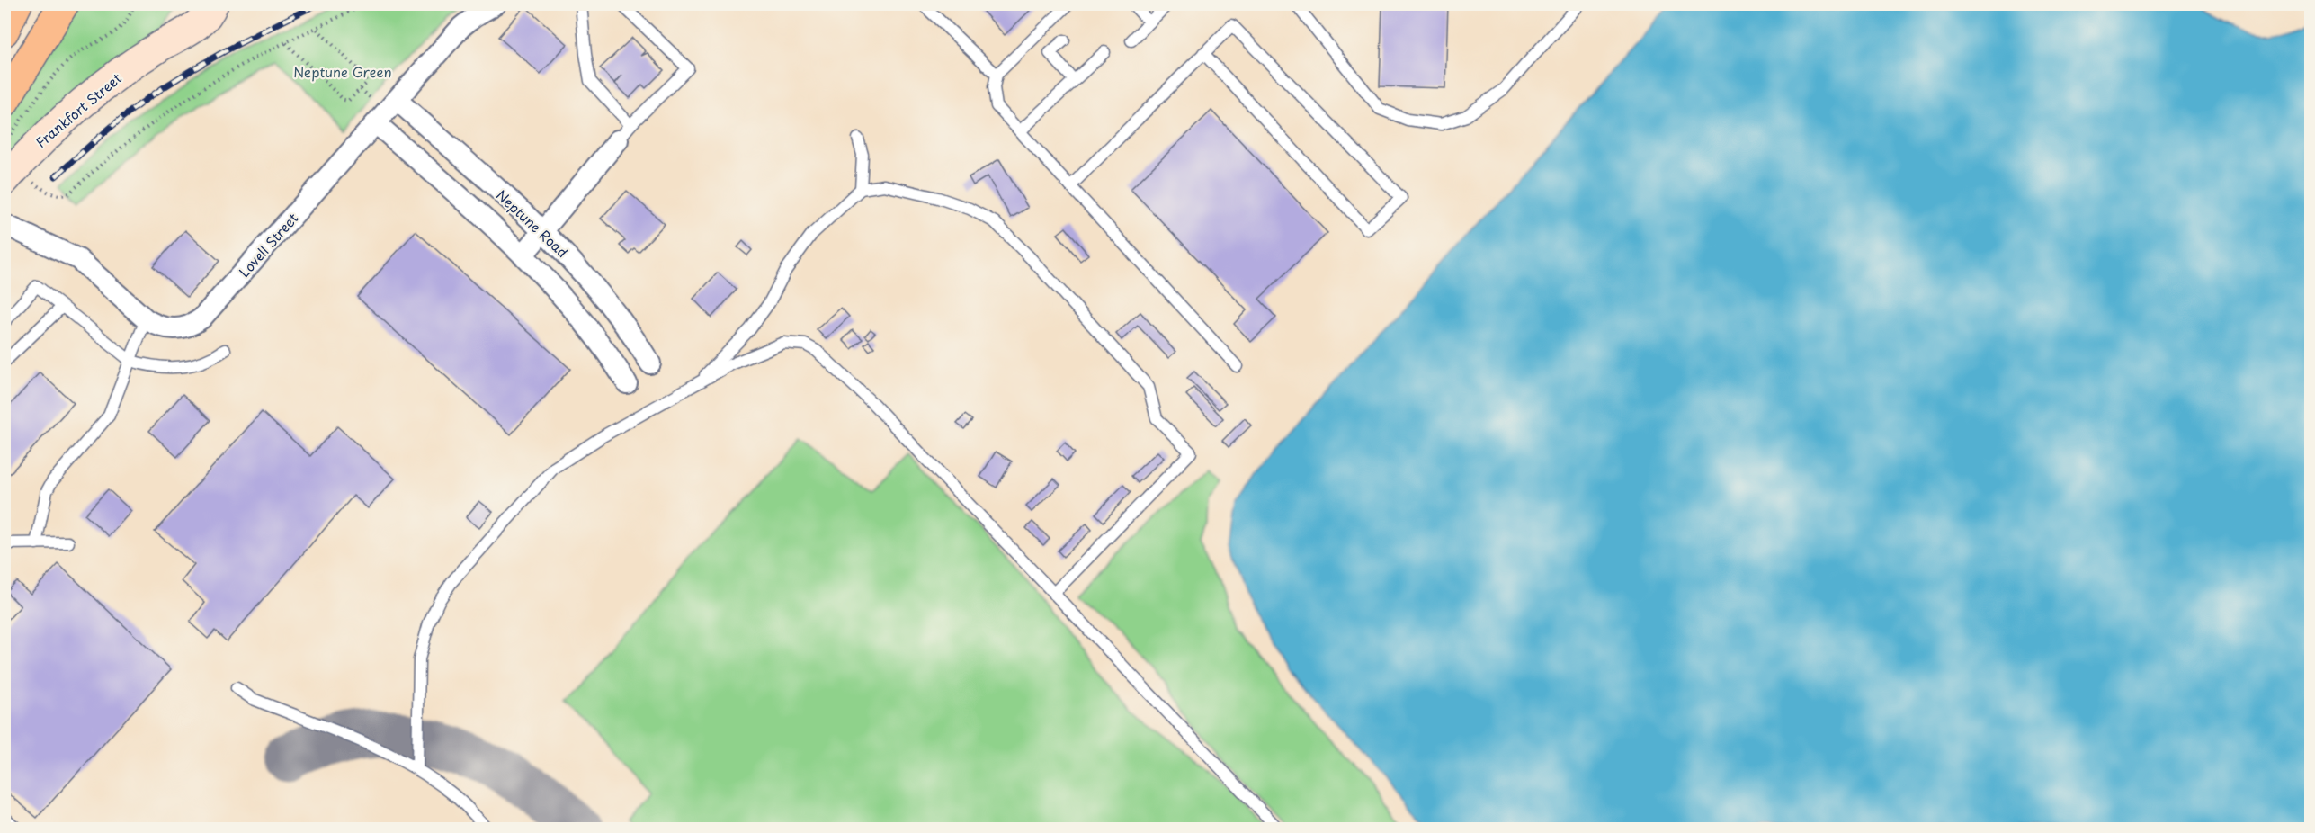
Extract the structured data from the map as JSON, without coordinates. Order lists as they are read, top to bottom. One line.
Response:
{"streets":{"main road":["Frankfort Street"],"street":["Neptune Road","Lovell Street"]},"crossings":[["Neptune Road","Lovell Street"]],"parks":["Neptune Green"]}
